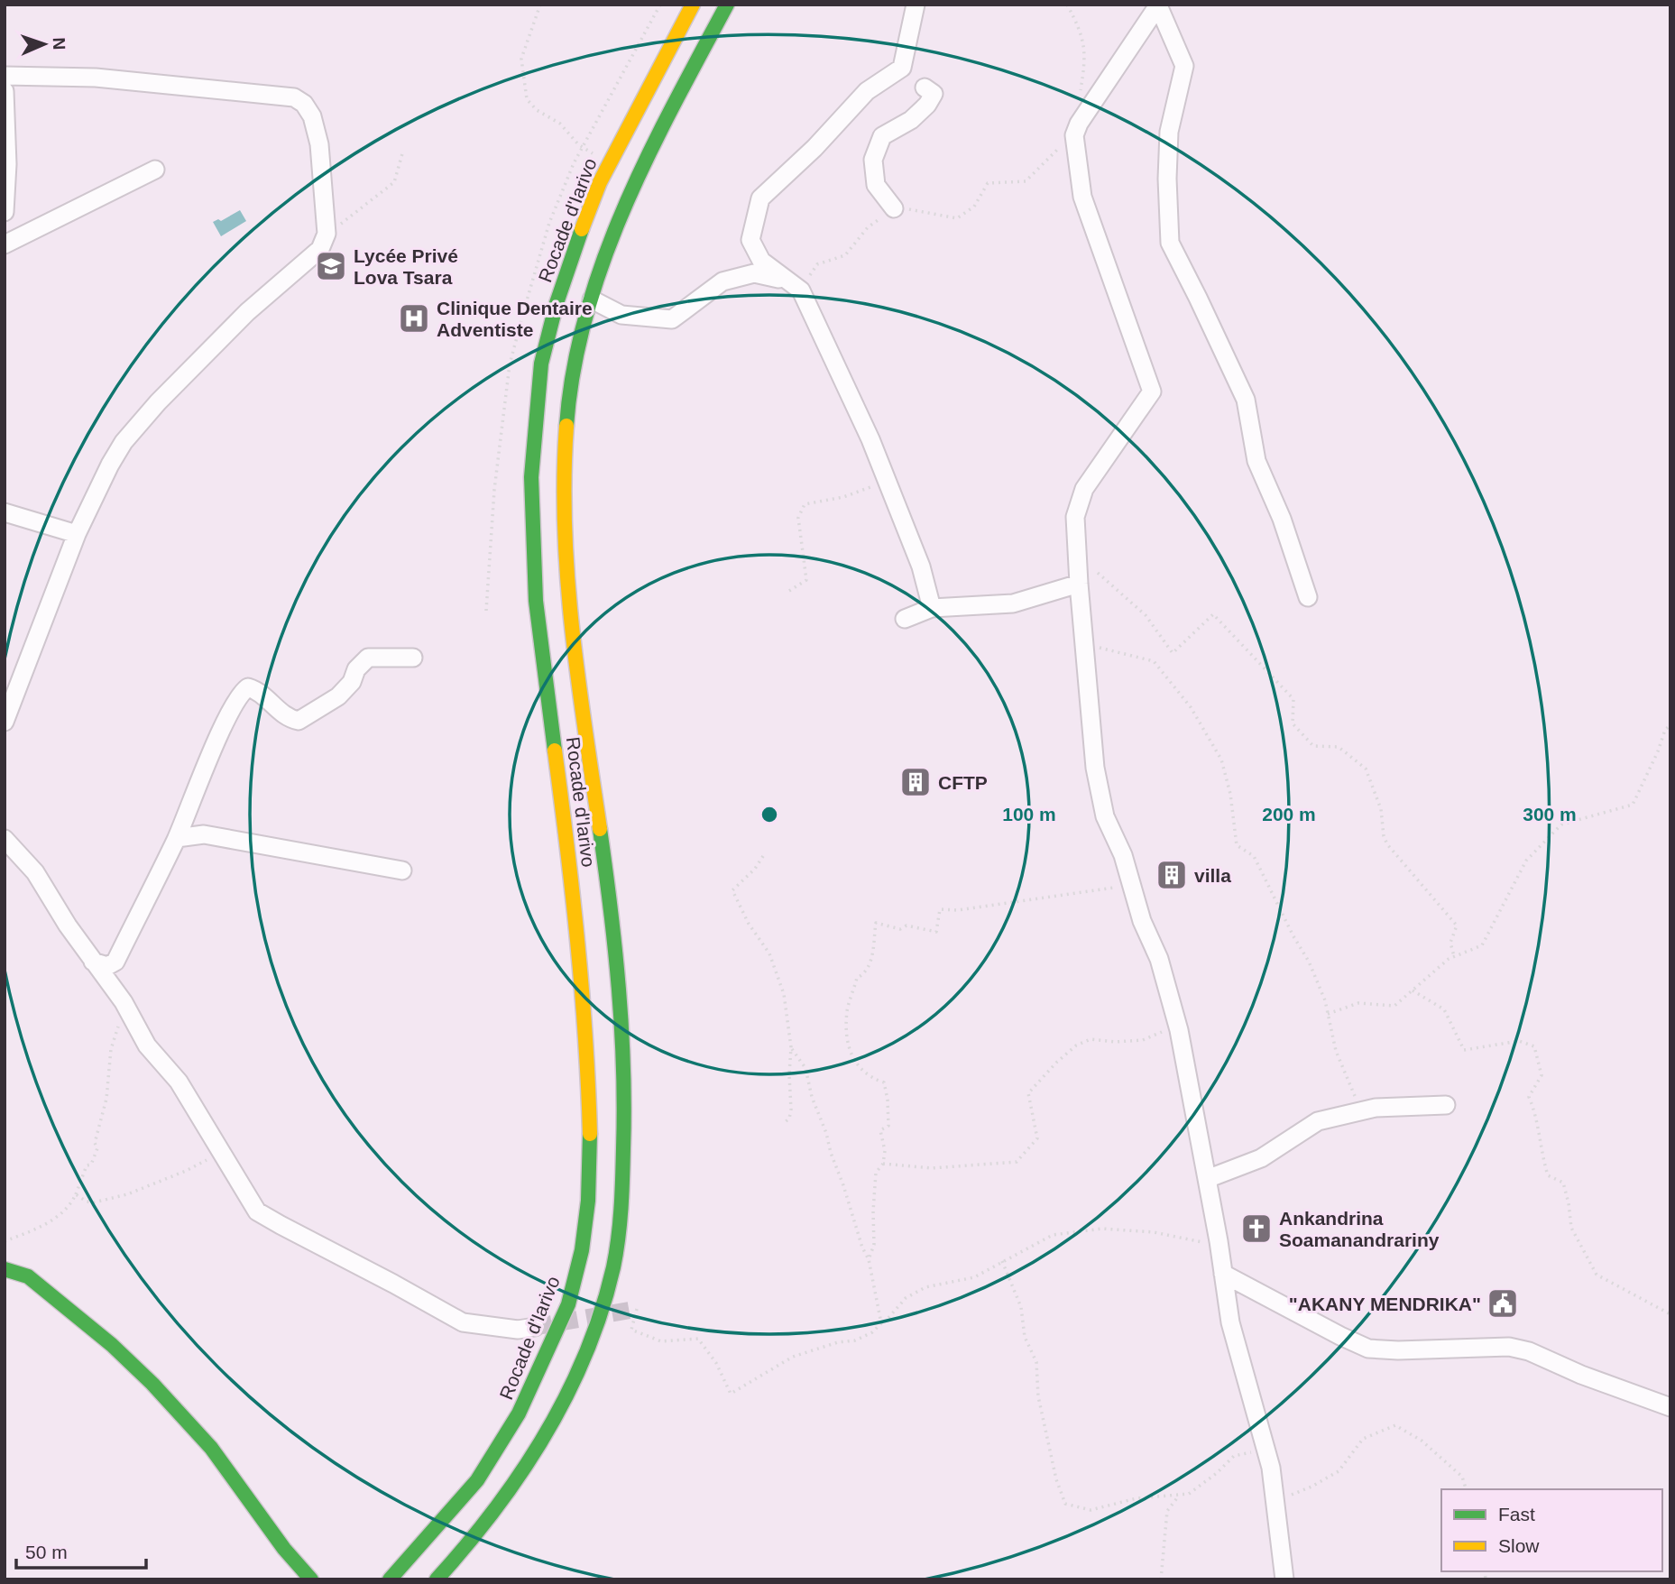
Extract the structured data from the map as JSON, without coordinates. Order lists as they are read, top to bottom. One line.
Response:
{"streets":{"main road":["Rocade d'Iarivo"]},"places":{"school or university":["Lycée Privé Lova Tsara"],"hospital":["Clinique Dentaire Adventiste"],"building":["CFTP","villa"],"church":["Ankandrina Soamanandrariny"],"public building":["\"AKANY MENDRIKA\""]},"legend":["Fast","Slow"],"scale_bar":"50 m","north":"right","rings":["100 m","200 m","300 m"]}
